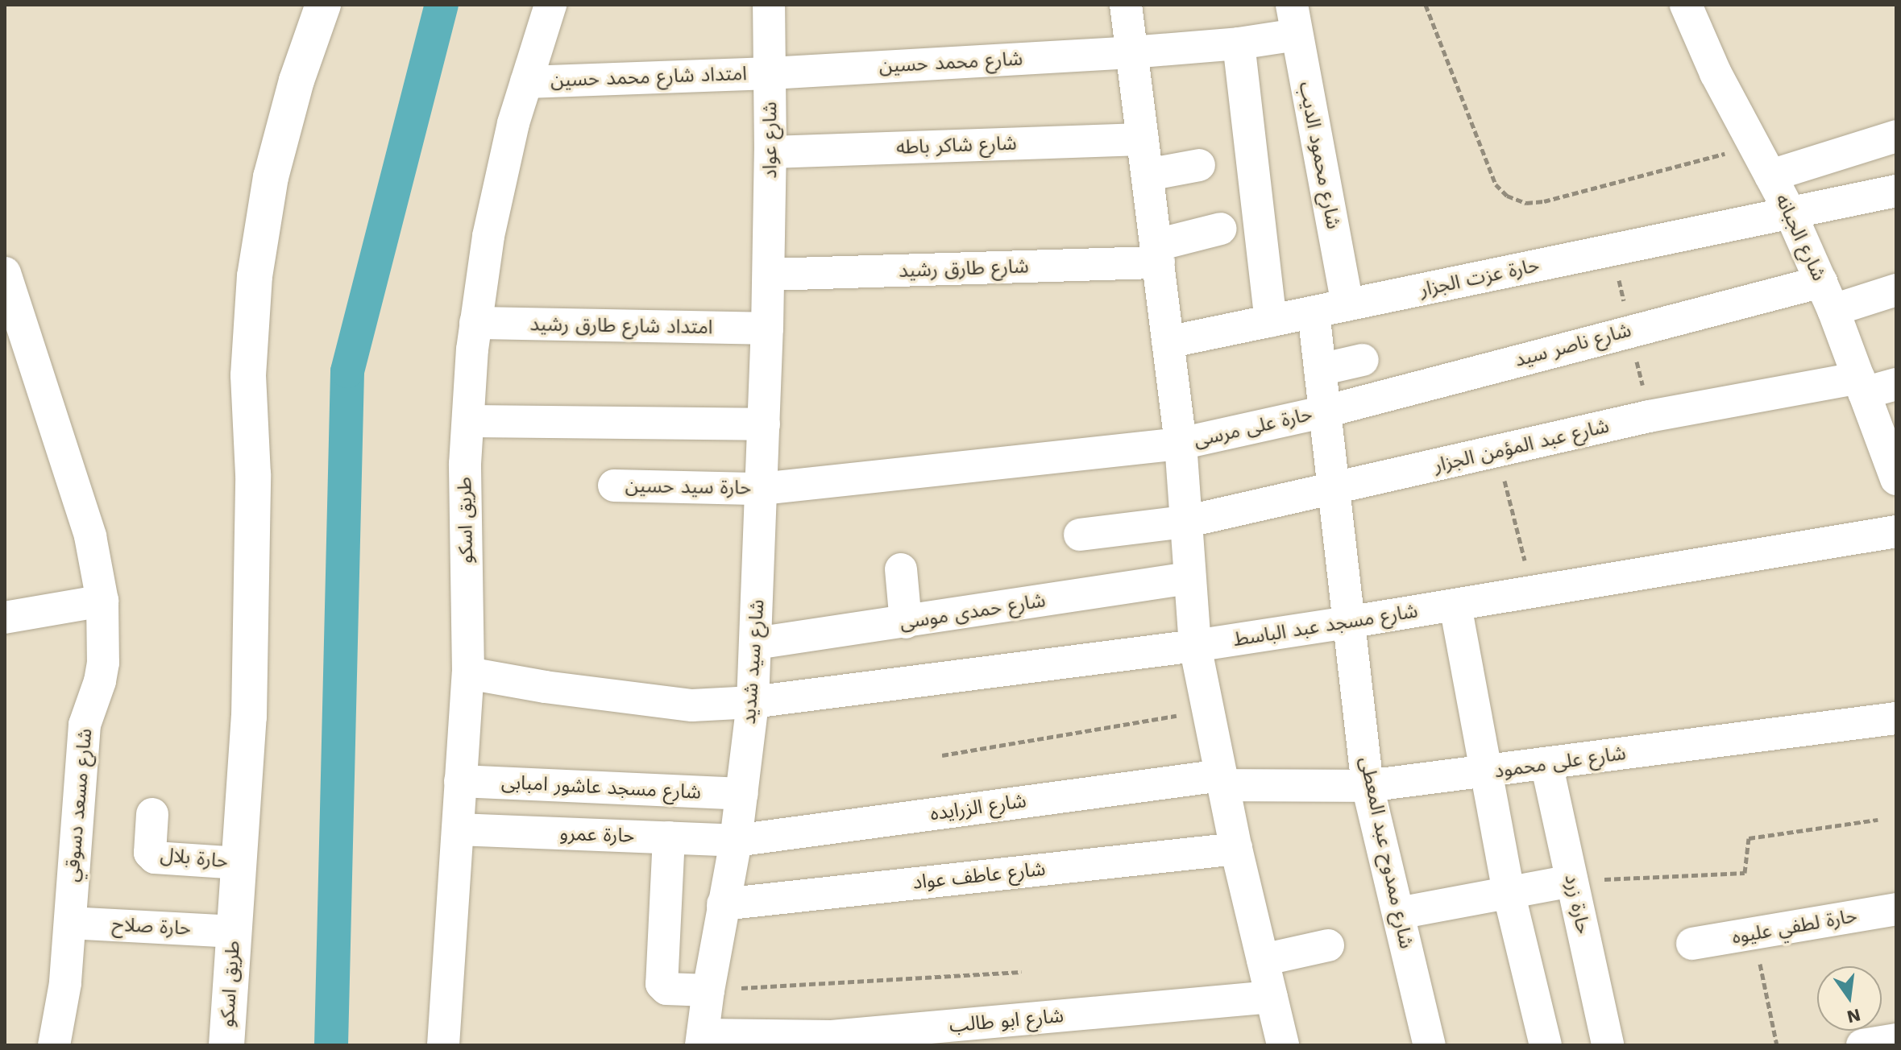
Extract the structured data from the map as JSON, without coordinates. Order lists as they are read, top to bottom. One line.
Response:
{"streets":{"street":["شارع محمد حسين","امتداد شارع محمد حسين","شارع عواد","شارع شاكر باطه","شارع محمود الديب","شارع الجبانه","شارع طارق رشيد","حارة عزت الجزار","امتداد شارع طارق رشيد","شارع ناصر سيد","حارة على مرسى","شارع عبد المؤمن الجزار","حارة سيد حسين","طريق اسكو","شارع حمدى موسى","شارع مسجد عبد الباسط","شارع سيد شديد","شارع على محمود","شارع مسجد عاشور امبابى","شارع مسعد دسوقي","شارع الزرايده","حارة عمرو","شارع ممدوح عبد المعطى","حارة بلال","شارع عاطف عواد","حارة زرد","حارة صلاح","حارة لطفي عليوه","شارع ابو طالب"]},"crossings":[["شارع محمد حسين","امتداد شارع محمد حسين"],["شارع محمد حسين","شارع عواد"],["شارع محمد حسين","شارع محمود الديب"],["امتداد شارع محمد حسين","شارع عواد"],["امتداد شارع محمد حسين","طريق اسكو"],["شارع عواد","شارع شاكر باطه"],["شارع عواد","شارع طارق رشيد"],["شارع عواد","شارع سيد شديد"],["شارع محمود الديب","حارة عزت الجزار"],["شارع الجبانه","حارة عزت الجزار"],["شارع الجبانه","شارع ناصر سيد"],["شارع الجبانه","شارع عبد المؤمن الجزار"],["شارع طارق رشيد","شارع سيد شديد"],["حارة عزت الجزار","شارع ممدوح عبد المعطى"],["امتداد شارع طارق رشيد","طريق اسكو"],["امتداد شارع طارق رشيد","شارع سيد شديد"],["شارع ناصر سيد","حارة على مرسى"],["شارع ناصر سيد","شارع ممدوح عبد المعطى"],["حارة على مرسى","حارة سيد حسين"],["حارة على مرسى","شارع سيد شديد"],["حارة على مرسى","شارع ممدوح عبد المعطى"],["شارع عبد المؤمن الجزار","شارع ممدوح عبد المعطى"],["حارة سيد حسين","شارع سيد شديد"],["طريق اسكو","شارع مسجد عبد الباسط"],["طريق اسكو","شارع مسجد عاشور امبابى"],["طريق اسكو","حارة عمرو"],["طريق اسكو","حارة بلال"],["طريق اسكو","حارة صلاح"],["شارع حمدى موسى","شارع سيد شديد"],["شارع مسجد عبد الباسط","شارع سيد شديد"],["شارع مسجد عبد الباسط","شارع ممدوح عبد المعطى"],["شارع سيد شديد","شارع مسجد عاشور امبابى"],["شارع سيد شديد","شارع الزرايده"],["شارع سيد شديد","حارة عمرو"],["شارع سيد شديد","شارع عاطف عواد"],["شارع سيد شديد","شارع ابو طالب"],["شارع على محمود","شارع الزرايده"],["شارع على محمود","شارع ممدوح عبد المعطى"],["شارع على محمود","حارة زرد"],["شارع مسعد دسوقي","حارة صلاح"],["شارع الزرايده","حارة عمرو"]],"north":"bottom"}
